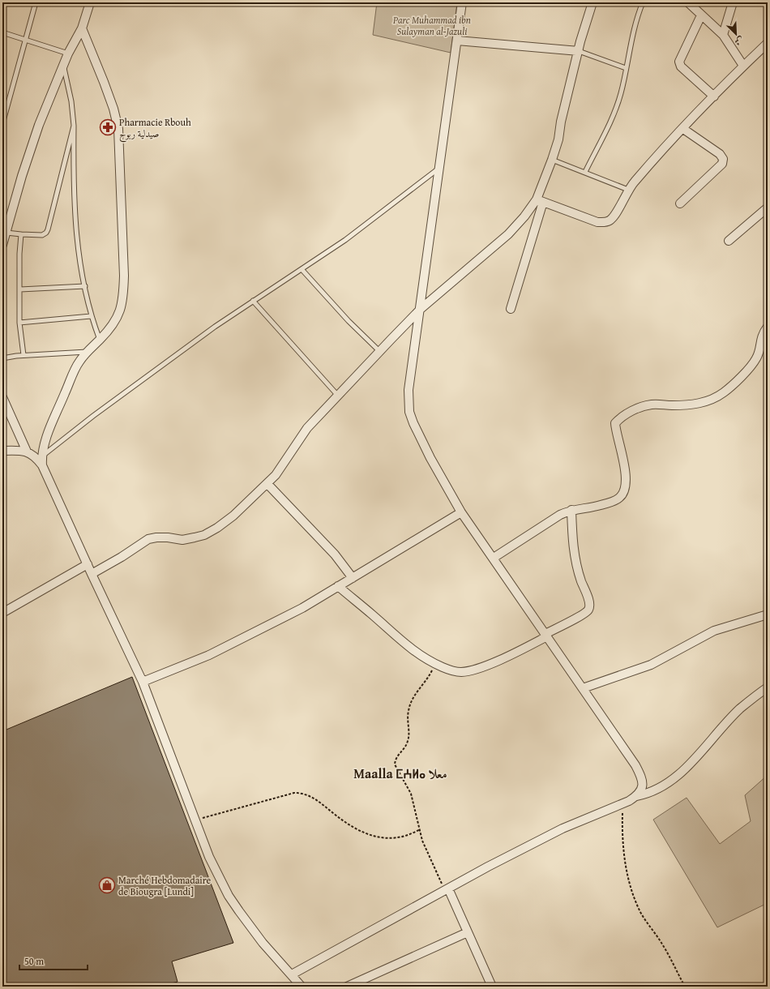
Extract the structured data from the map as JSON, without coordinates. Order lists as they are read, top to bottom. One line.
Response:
{"districts":["Maalla ⵎⵄⵍⴰ معلا"],"parks":["Parc Muhammad ibn Sulayman al-Jazuli"],"places":{"pharmacy":["Pharmacie Rbouh صيدلية ربوح"],"shop":["Marché Hebdomadaire de Biougra [Lundi]"]},"scale_bar":"50 m","north":"bottom right"}
